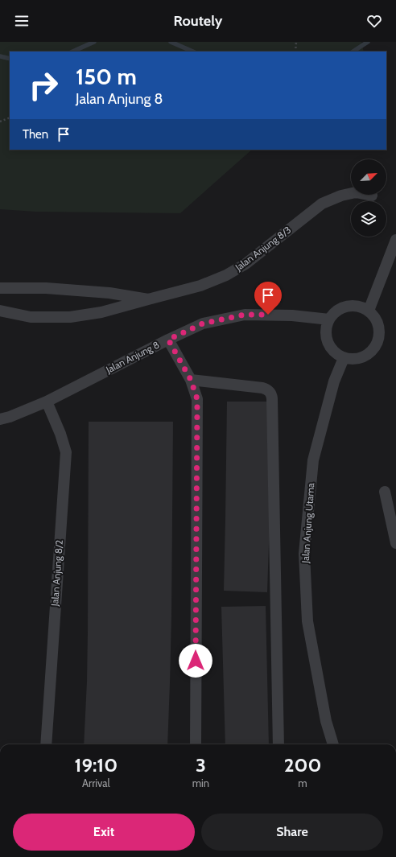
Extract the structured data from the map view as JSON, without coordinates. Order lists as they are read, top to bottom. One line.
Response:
{"streets":{"street":["Jalan Anjung 8/3","Jalan Anjung 8","Jalan Anjung Utama","Jalan Anjung 8/2"]},"crossings":[["Jalan Anjung 8","Jalan Anjung Utama"],["Jalan Anjung 8","Jalan Anjung 8/2"]],"north":"top right","page":{"header":"Routely","turn":["150 m","Jalan Anjung 8"],"then":"Then","eta":["19:10","Arrival","3","min","200","m"],"buttons":["Exit","Share"]}}
